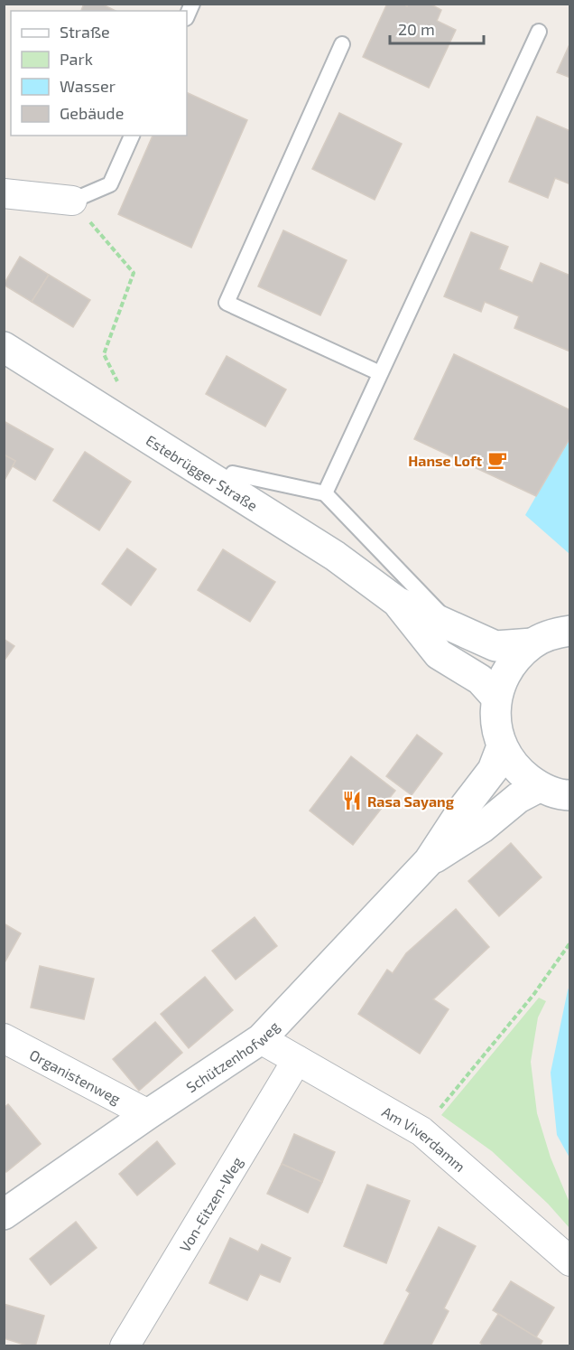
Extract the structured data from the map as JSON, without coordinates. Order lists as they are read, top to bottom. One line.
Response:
{"streets":{"street":["Estebrügger Straße","Schützenhofweg","Organistenweg","Am Viverdamm","Von-Eitzen-Weg"]},"crossings":[["Schützenhofweg","Organistenweg"],["Schützenhofweg","Am Viverdamm"],["Am Viverdamm","Von-Eitzen-Weg"]],"places":{"cafe":["Hanse Loft"],"restaurant":["Rasa Sayang"]},"legend":["Straße","Park","Wasser","Gebäude"],"scale_bar":"20 m"}
